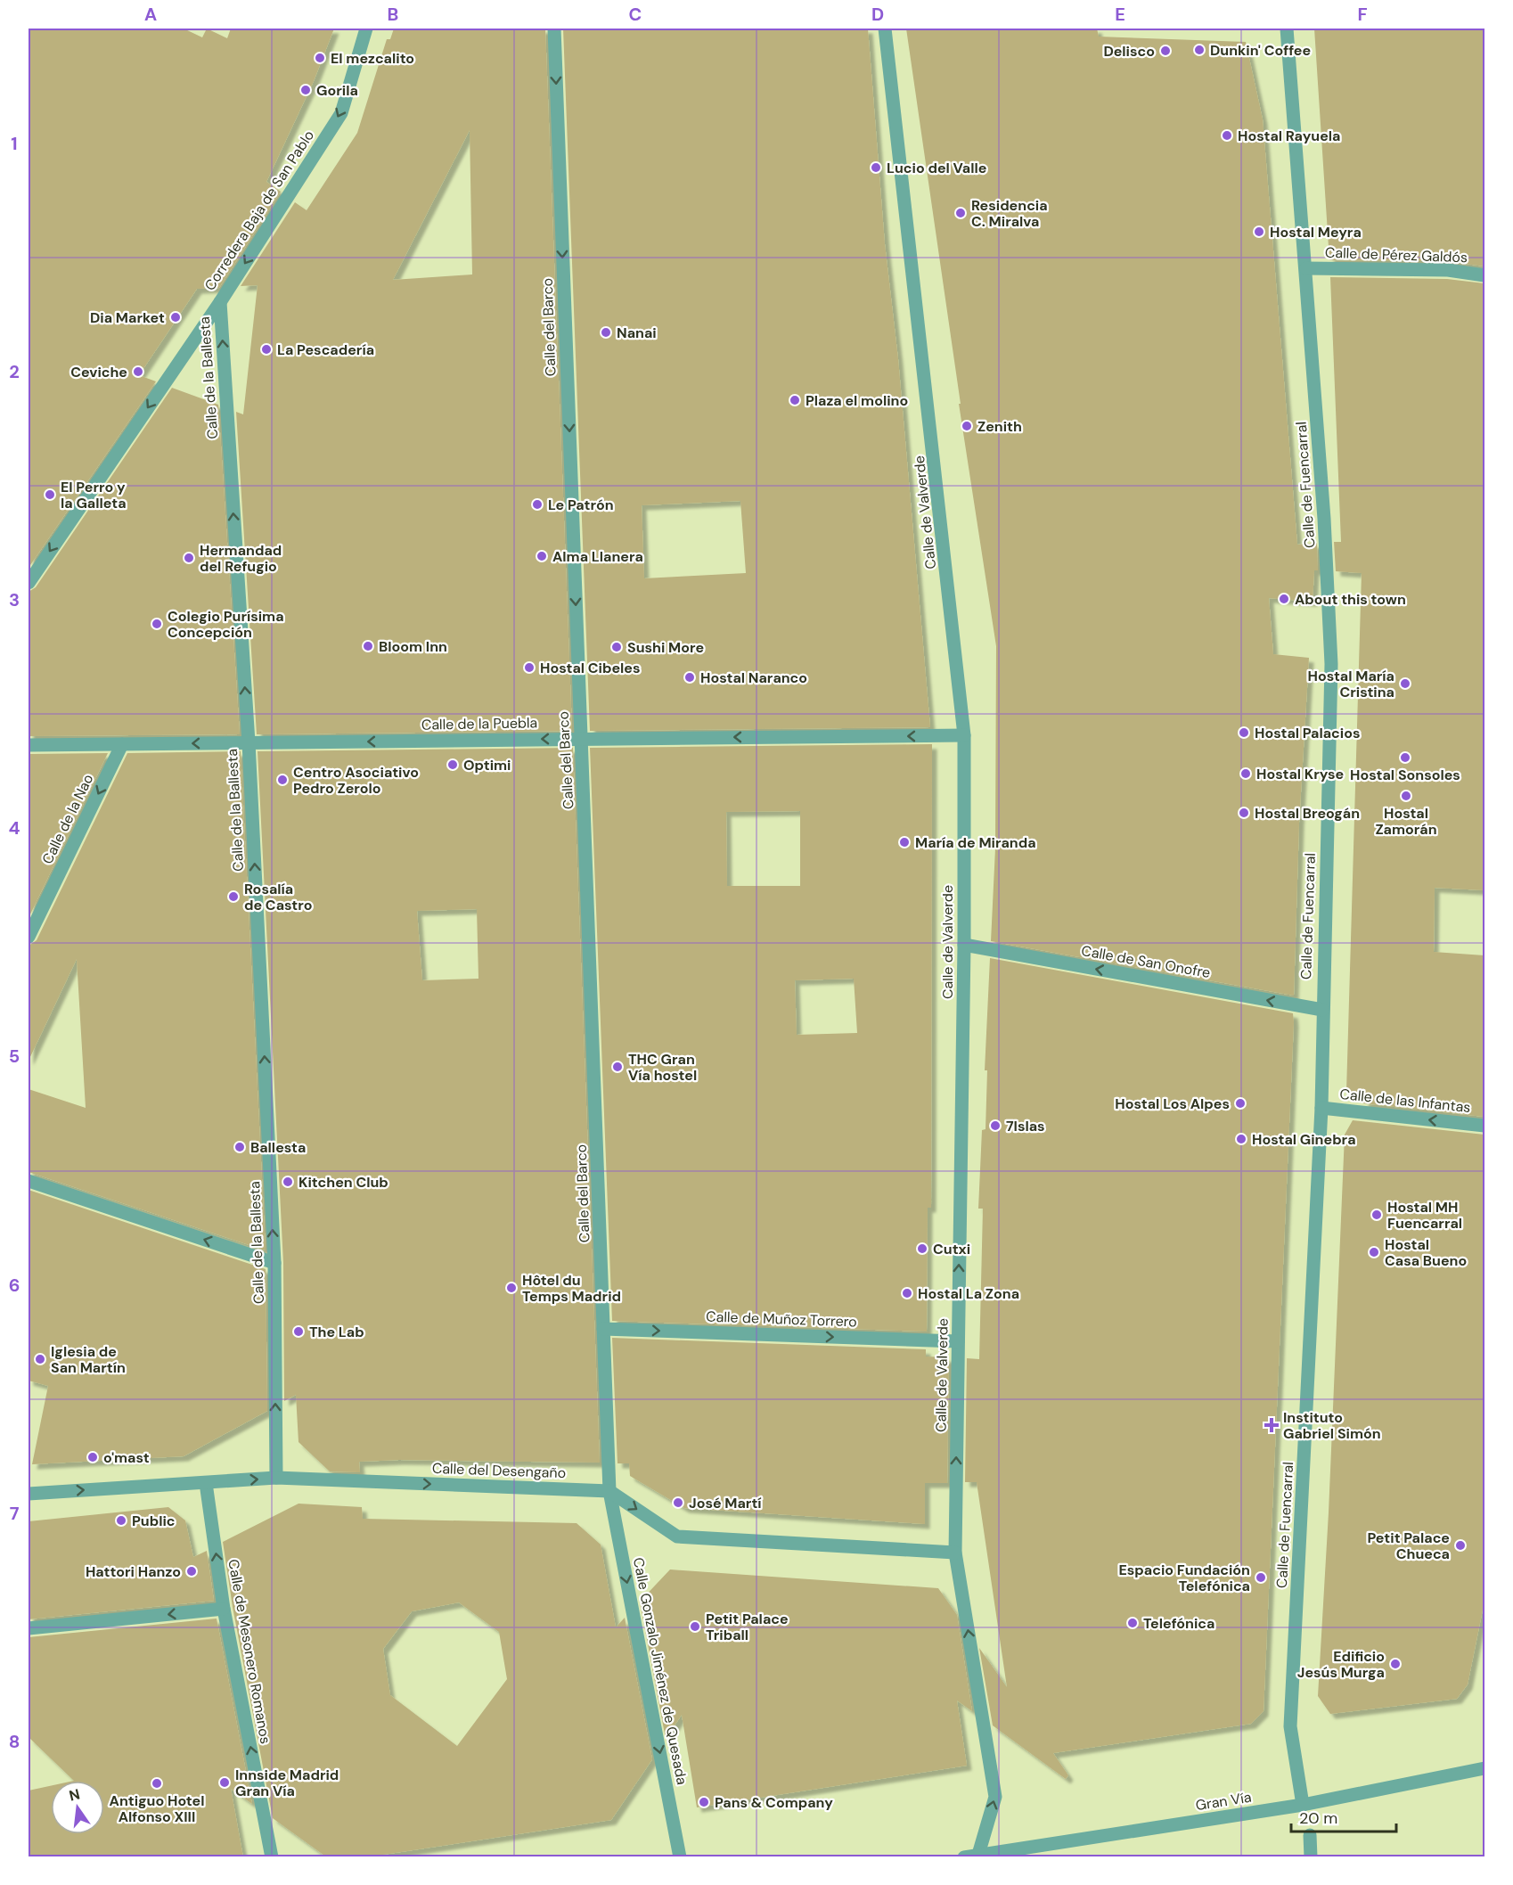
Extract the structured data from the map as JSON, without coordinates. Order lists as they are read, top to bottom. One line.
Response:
{"streets":{"street":["Corredera Baja de San Pablo","Calle de Pérez Galdós","Calle del Barco","Calle de la Ballesta","Calle de Fuencarral","Calle de Valverde","Calle de la Puebla","Calle de la Nao","Calle de San Onofre","Calle de las Infantas","Calle de Muñoz Torrero","Calle del Desengaño","Calle de Mesonero Romanos","Calle Gonzalo Jiménez de Quesada","Gran Vía"]},"crossings":[["Corredera Baja de San Pablo","Calle de la Ballesta"],["Calle de Pérez Galdós","Calle de Fuencarral"],["Calle del Barco","Calle de la Puebla"],["Calle del Barco","Calle de Muñoz Torrero"],["Calle del Barco","Calle del Desengaño"],["Calle del Barco","Calle Gonzalo Jiménez de Quesada"],["Calle de la Ballesta","Calle de la Puebla"],["Calle de la Ballesta","Calle del Desengaño"],["Calle de Fuencarral","Calle de San Onofre"],["Calle de Fuencarral","Calle de las Infantas"],["Calle de Fuencarral","Gran Vía"],["Calle de Valverde","Calle de la Puebla"],["Calle de Valverde","Calle de San Onofre"],["Calle de Valverde","Calle de Muñoz Torrero"],["Calle de Valverde","Gran Vía"],["Calle de la Puebla","Calle de la Nao"],["Calle del Desengaño","Calle de Mesonero Romanos"],["Calle del Desengaño","Calle Gonzalo Jiménez de Quesada"]],"one_way":["Corredera Baja de San Pablo","Calle del Barco","Calle de la Ballesta","Calle de Valverde","Calle de la Puebla","Calle de la Nao","Calle de San Onofre","Calle de las Infantas","Calle de Muñoz Torrero","Calle del Desengaño","Calle de Mesonero Romanos","Calle Gonzalo Jiménez de Quesada"],"places":{"other":["Dunkin' Coffee","Delisco","El mezcalito","Gorila","Hostal Rayuela","Lucio del Valle","Residencia C. Miralva","Hostal Meyra","Dia Market","Nanai","La Pescadería","Ceviche","Plaza el molino","Zenith","El Perro y la Galleta","Le Patrón","Alma Llanera","Hermandad del Refugio","About this town","Colegio Purísima Concepción","Bloom Inn","Sushi More","Hostal Cibeles","Hostal Naranco","Hostal María Cristina","Hostal Palacios","Hostal Sonsoles","Optimi","Hostal Kryse","Centro Asociativo Pedro Zerolo","Hostal Zamorán","Hostal Breogán","María de Miranda","Rosalía de Castro","THC Gran Vía hostel","Hostal Los Alpes","7Islas","Hostal Ginebra","Ballesta","Kitchen Club","Hostal MH Fuencarral","Cutxi","Hostal Casa Bueno","Hôtel du Temps Madrid","Hostal La Zona","The Lab","Iglesia de San Martín","o'mast","José Martí","Public","Petit Palace Chueca","Hattori Hanzo","Espacio Fundación Telefónica","Telefónica","Petit Palace Triball","Edificio Jesús Murga","Innside Madrid Gran Vía","Antiguo Hotel Alfonso XIII","Pans & Company"],"health":["Instituto Gabriel Simón"]},"scale_bar":"20 m","north":"top","grid":{"columns":["A","B","C","D","E","F"],"rows":["1","2","3","4","5","6","7","8"]}}
